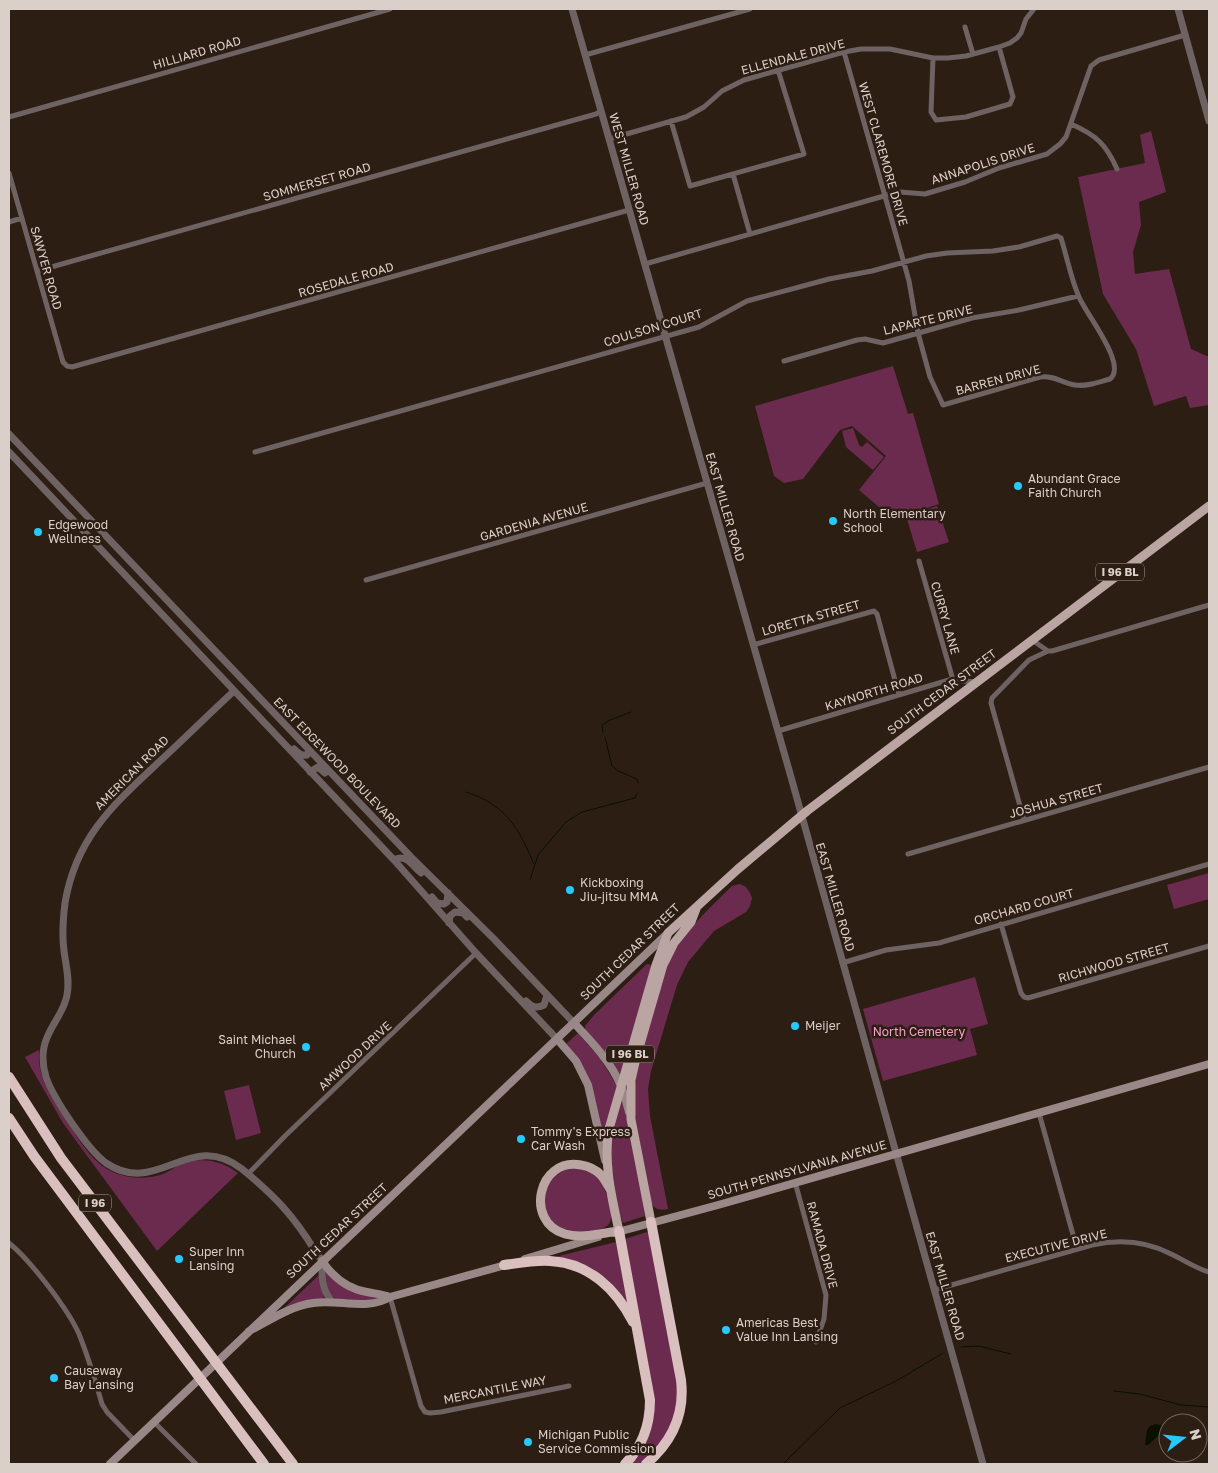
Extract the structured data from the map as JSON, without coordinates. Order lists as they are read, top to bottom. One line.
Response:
{"streets":{"highway":["I 96 BL","I 96"],"main road":["SOUTH CEDAR STREET","EAST EDGEWOOD BOULEVARD","SOUTH PENNSYLVANIA AVENUE"],"street":["HILLIARD ROAD","ELLENDALE DRIVE","WEST CLAREMORE DRIVE","ANNAPOLIS DRIVE","WEST MILLER ROAD","SOMMERSET ROAD","SAWYER ROAD","ROSEDALE ROAD","LAPARTE DRIVE","COULSON COURT","BARREN DRIVE","EAST MILLER ROAD","GARDENIA AVENUE","LORETTA STREET","CURRY LANE","KAYNORTH ROAD","AMERICAN ROAD","JOSHUA STREET","ORCHARD COURT","RICHWOOD STREET","AMWOOD DRIVE","RAMADA DRIVE","EXECUTIVE DRIVE","MERCANTILE WAY"]},"crossings":[["ELLENDALE DRIVE","WEST CLAREMORE DRIVE"],["ELLENDALE DRIVE","WEST MILLER ROAD"],["WEST CLAREMORE DRIVE","ANNAPOLIS DRIVE"],["WEST CLAREMORE DRIVE","LAPARTE DRIVE"],["WEST CLAREMORE DRIVE","COULSON COURT"],["WEST CLAREMORE DRIVE","BARREN DRIVE"],["ANNAPOLIS DRIVE","WEST MILLER ROAD"],["WEST MILLER ROAD","SOMMERSET ROAD"],["WEST MILLER ROAD","ROSEDALE ROAD"],["WEST MILLER ROAD","COULSON COURT"],["WEST MILLER ROAD","EAST MILLER ROAD"],["SOMMERSET ROAD","SAWYER ROAD"],["SAWYER ROAD","ROSEDALE ROAD"],["LAPARTE DRIVE","COULSON COURT"],["LAPARTE DRIVE","BARREN DRIVE"],["COULSON COURT","BARREN DRIVE"],["COULSON COURT","EAST MILLER ROAD"],["EAST MILLER ROAD","GARDENIA AVENUE"],["EAST MILLER ROAD","LORETTA STREET"],["EAST MILLER ROAD","KAYNORTH ROAD"],["EAST MILLER ROAD","SOUTH CEDAR STREET"],["EAST MILLER ROAD","ORCHARD COURT"],["EAST MILLER ROAD","SOUTH PENNSYLVANIA AVENUE"],["EAST MILLER ROAD","EXECUTIVE DRIVE"],["I 96 BL","SOUTH CEDAR STREET"],["I 96 BL","EAST EDGEWOOD BOULEVARD"],["I 96 BL","SOUTH PENNSYLVANIA AVENUE"],["LORETTA STREET","KAYNORTH ROAD"],["CURRY LANE","KAYNORTH ROAD"],["KAYNORTH ROAD","SOUTH CEDAR STREET"],["SOUTH CEDAR STREET","EAST EDGEWOOD BOULEVARD"],["SOUTH CEDAR STREET","AMERICAN ROAD"],["SOUTH CEDAR STREET","SOUTH PENNSYLVANIA AVENUE"],["EAST EDGEWOOD BOULEVARD","AMERICAN ROAD"],["EAST EDGEWOOD BOULEVARD","AMWOOD DRIVE"],["AMERICAN ROAD","AMWOOD DRIVE"],["AMERICAN ROAD","SOUTH PENNSYLVANIA AVENUE"],["ORCHARD COURT","RICHWOOD STREET"],["SOUTH PENNSYLVANIA AVENUE","RAMADA DRIVE"],["SOUTH PENNSYLVANIA AVENUE","MERCANTILE WAY"]],"parks":["North Cemetery"],"places":["Abundant Grace Faith Church","North Elementary School","Edgewood Wellness","Kickboxing Jiu-jitsu MMA","Meijer","Saint Michael Church","Tommy's Express Car Wash","Super Inn Lansing","Americas Best Value Inn Lansing","Causeway Bay Lansing","Michigan Public Service Commission"],"north":"right"}
